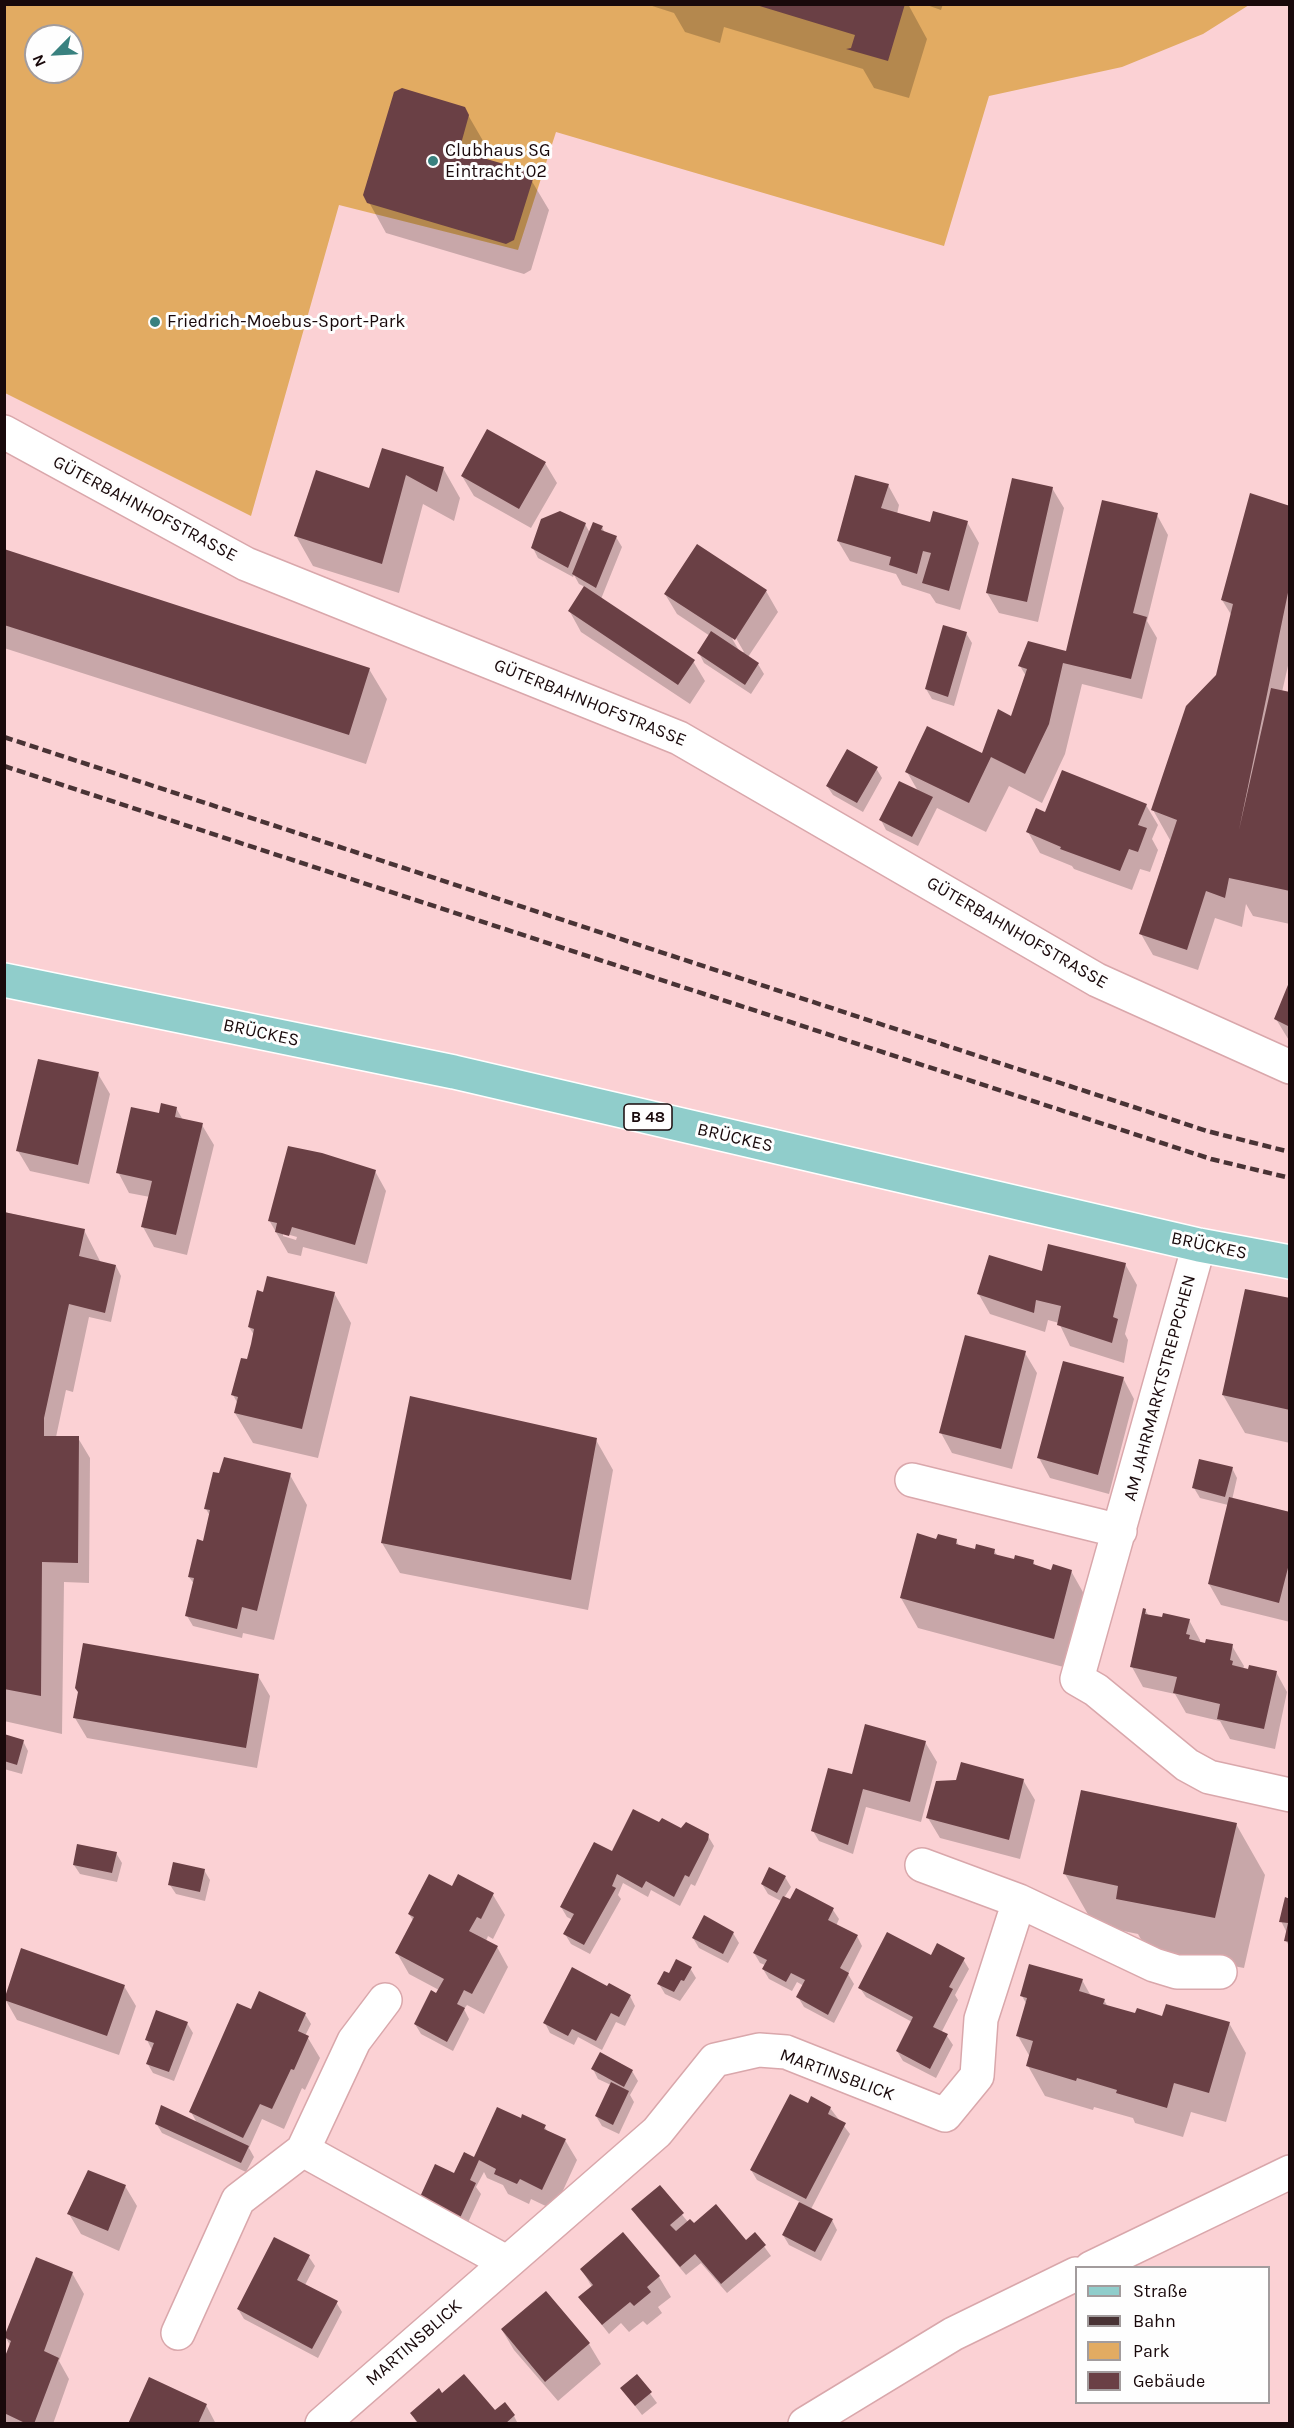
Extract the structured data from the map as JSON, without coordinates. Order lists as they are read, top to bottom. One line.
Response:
{"streets":{"main road":["BRÜCKES","B 48"],"street":["GÜTERBAHNHOFSTRASSE","AM JAHRMARKTSTREPPCHEN","MARTINSBLICK"]},"crossings":[["BRÜCKES","AM JAHRMARKTSTREPPCHEN"]],"places":["Clubhaus SG Eintracht 02","Friedrich-Moebus-Sport-Park"],"legend":["Straße","Bahn","Park","Gebäude"],"north":"bottom left"}
